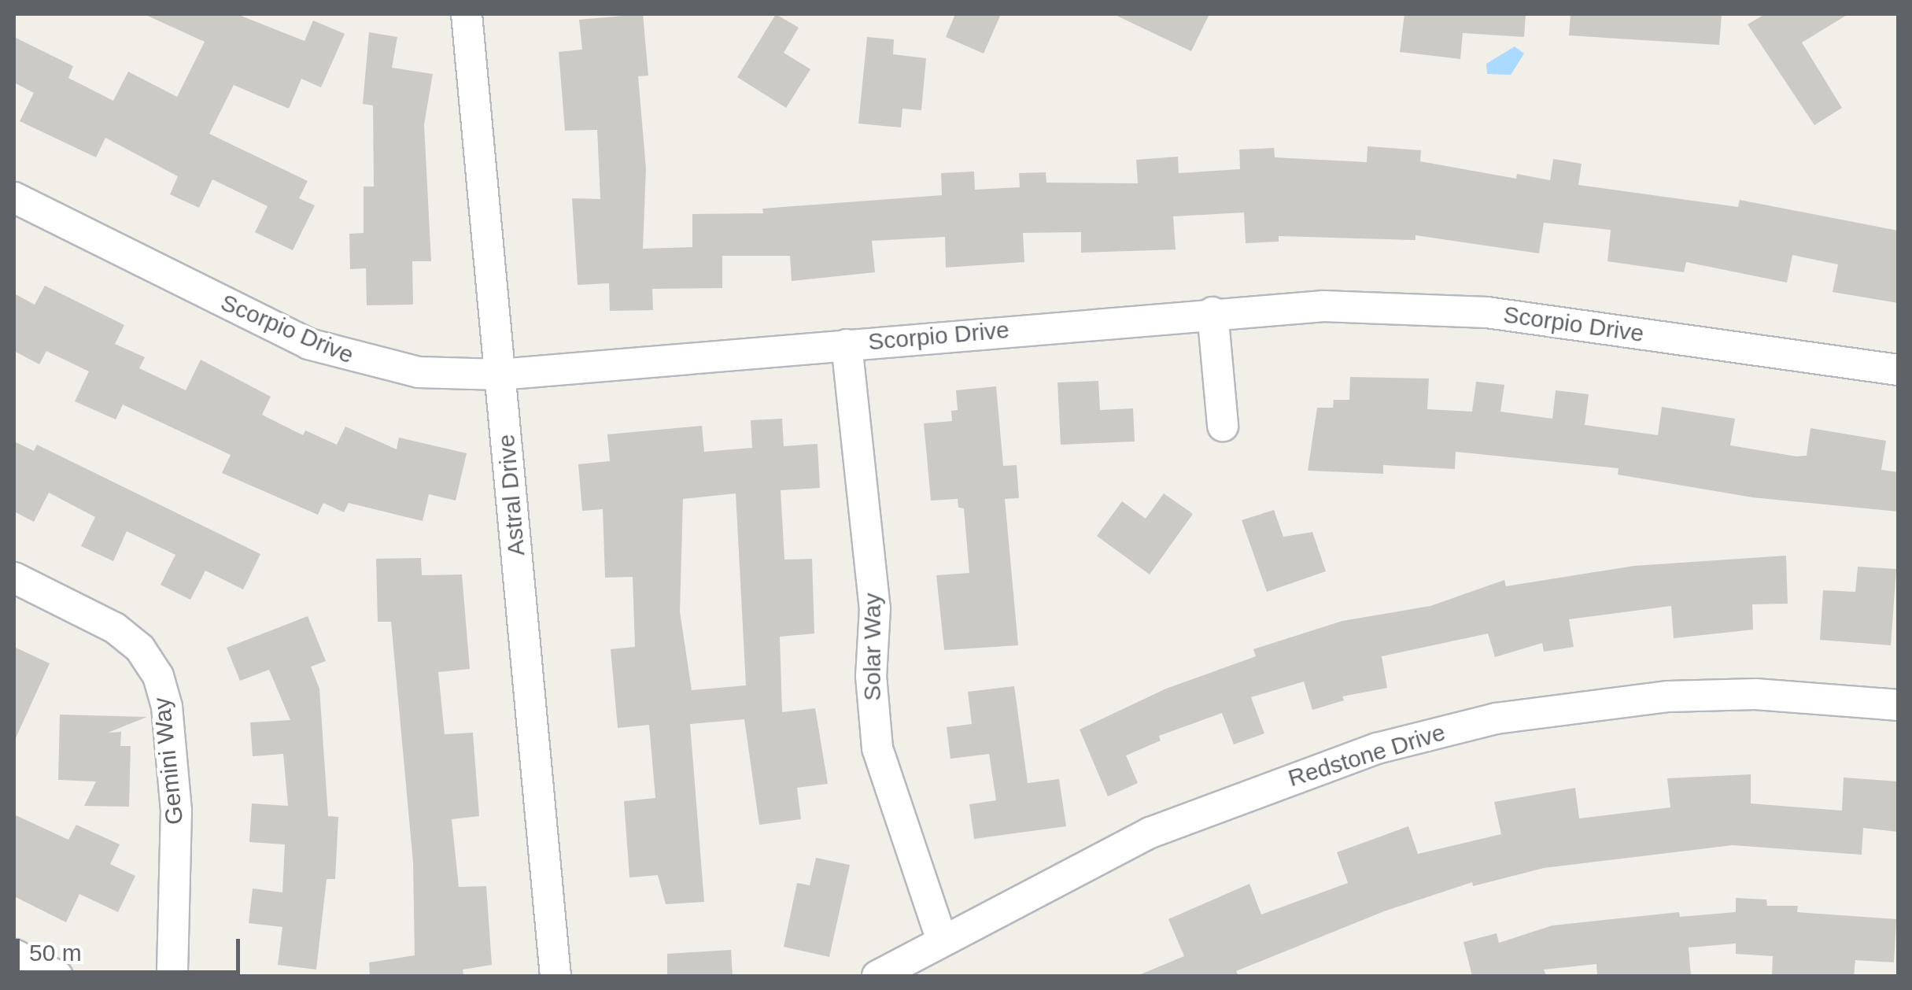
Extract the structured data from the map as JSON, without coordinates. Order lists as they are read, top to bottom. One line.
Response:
{"streets":{"street":["Scorpio Drive","Astral Drive","Solar Way","Redstone Drive","Gemini Way"]},"crossings":[["Scorpio Drive","Astral Drive"],["Scorpio Drive","Solar Way"],["Solar Way","Redstone Drive"]],"scale_bar":"50 m"}
